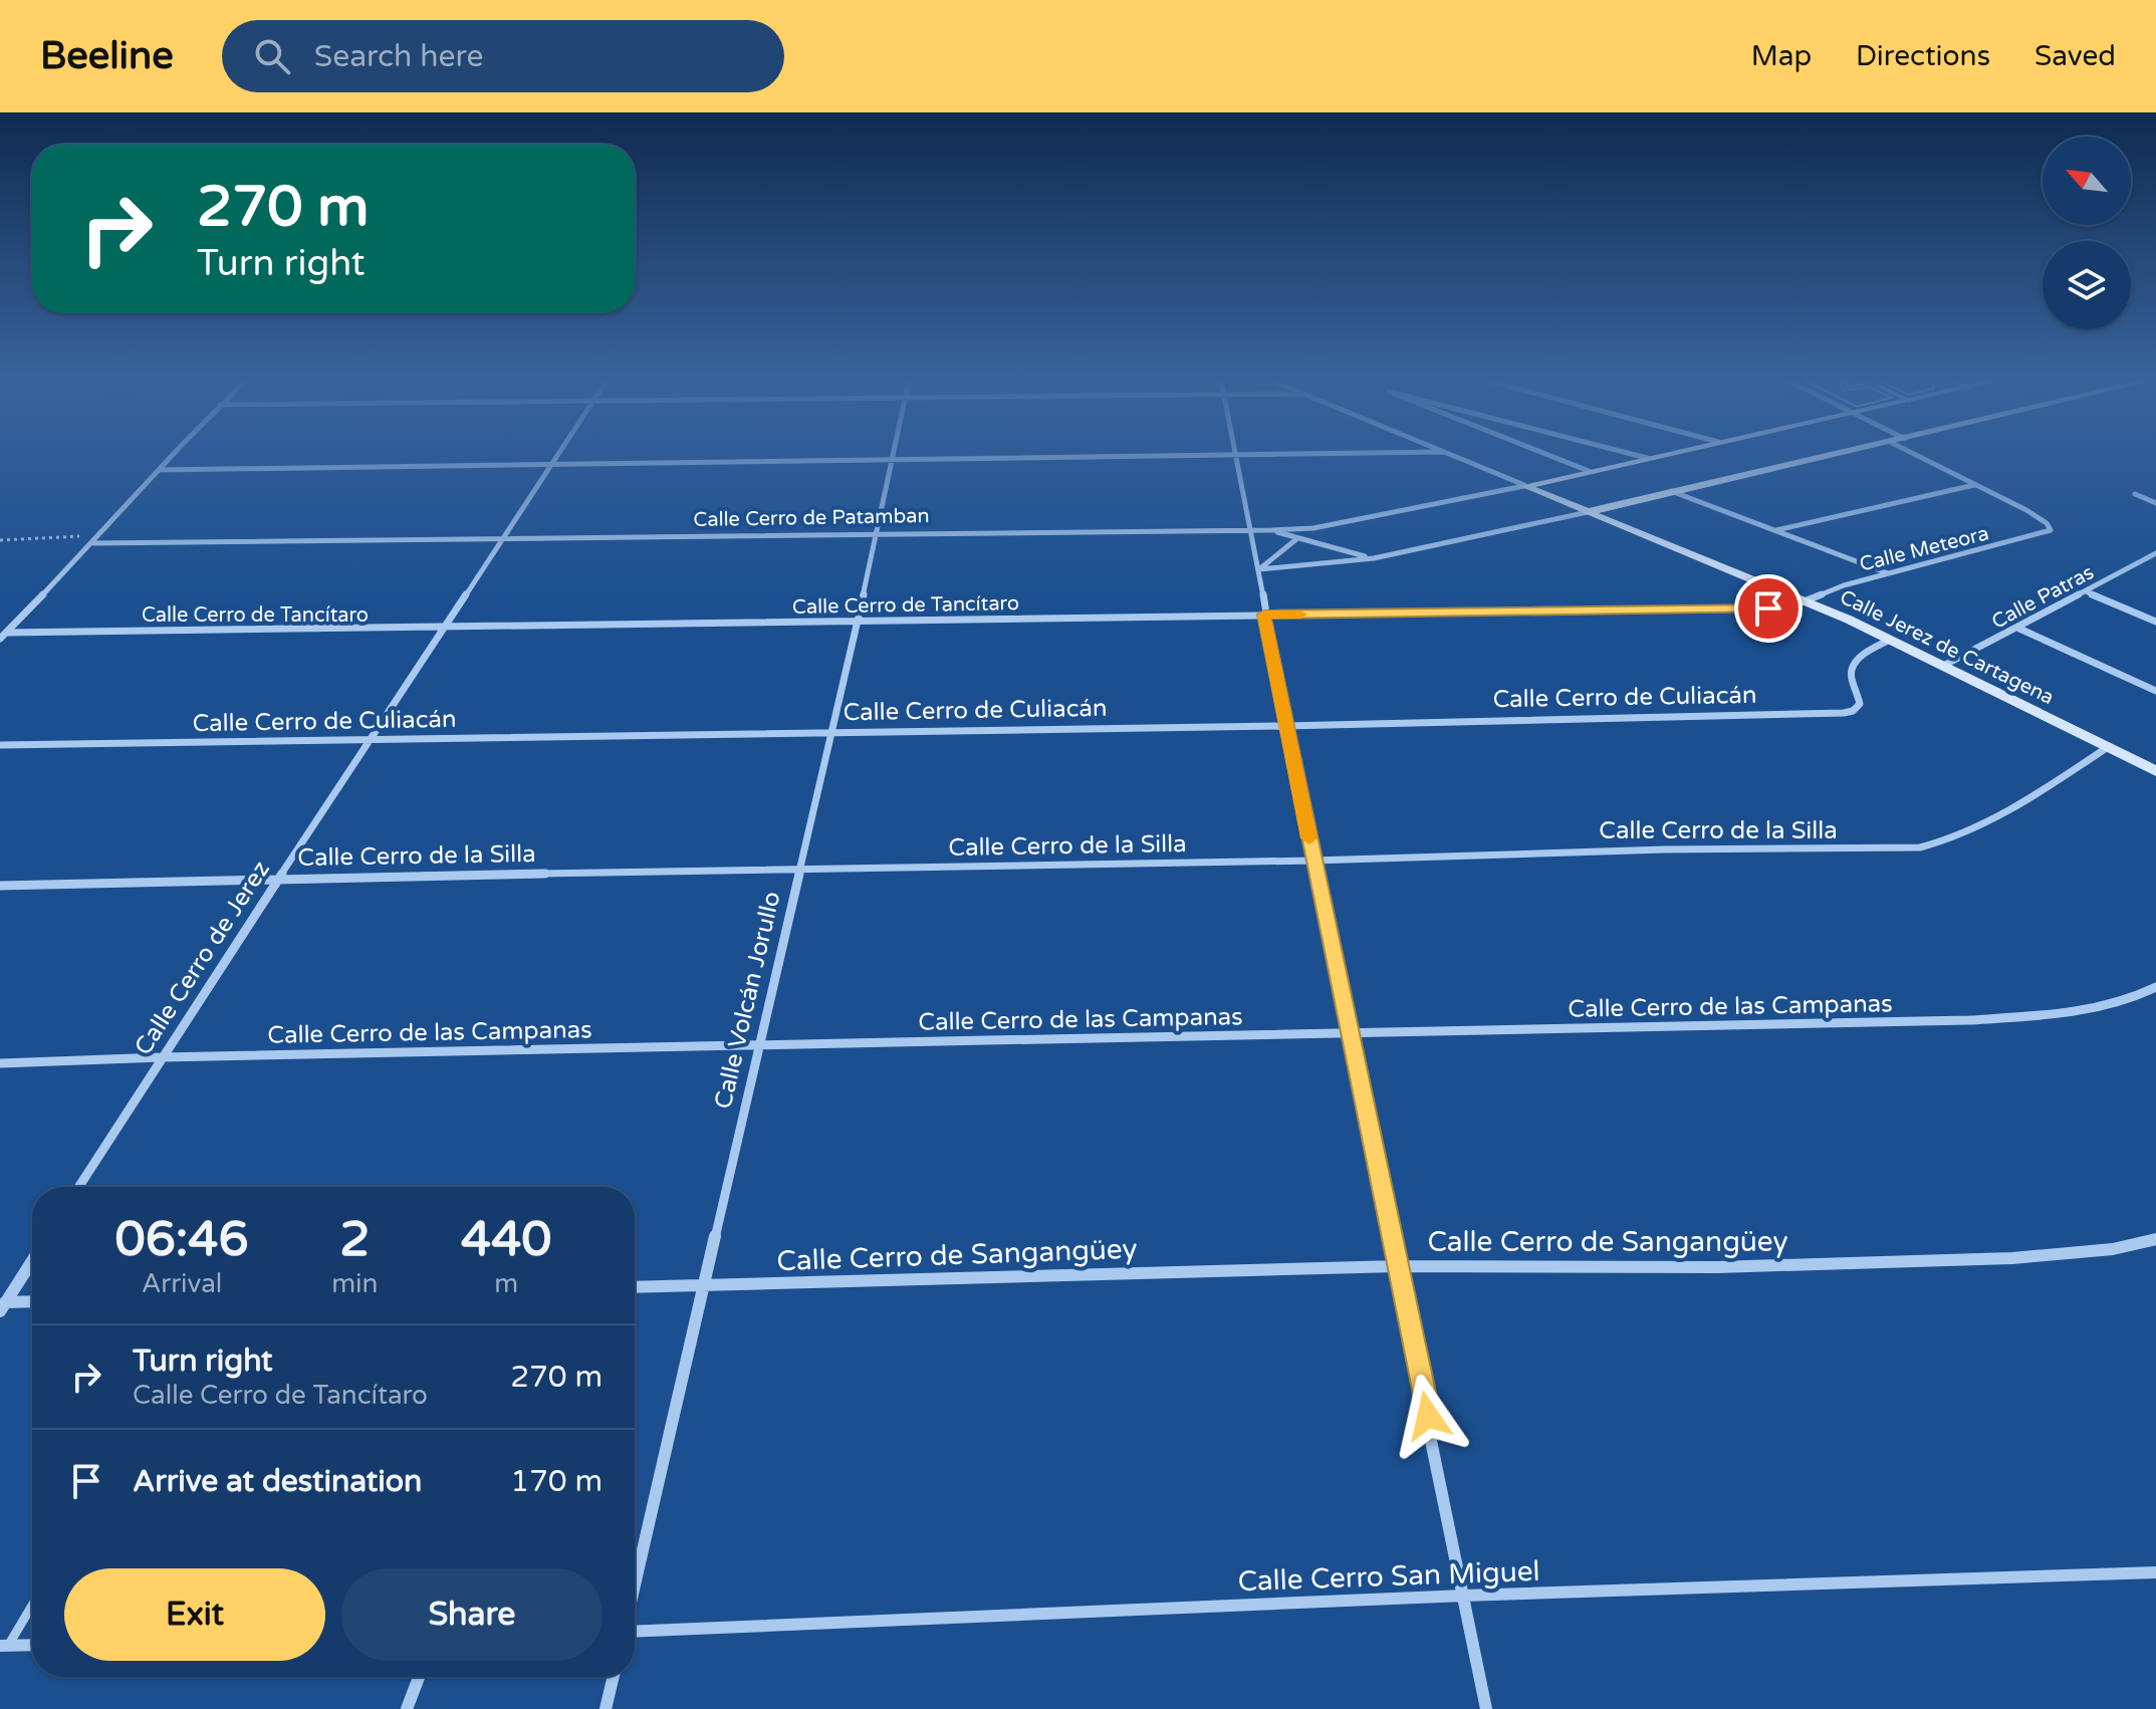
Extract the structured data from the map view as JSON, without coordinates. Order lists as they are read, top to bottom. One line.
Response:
{"streets":{"street":["Calle Cerro de Patamban","Calle Meteora","Calle Patras","Calle Cerro de Tancítaro","Calle Jerez de Cartagena","Calle Cerro de Culiacán","Calle Cerro de la Silla","Calle Cerro de Jerez","Calle Volcán Jorullo","Calle Cerro de las Campanas","Calle Cerro de Sangangüey","Calle Cerro San Miguel"]},"crossings":[["Calle Cerro de Patamban","Calle Jerez de Cartagena"],["Calle Cerro de Patamban","Calle Cerro de Jerez"],["Calle Cerro de Patamban","Calle Volcán Jorullo"],["Calle Meteora","Calle Cerro de Tancítaro"],["Calle Meteora","Calle Jerez de Cartagena"],["Calle Patras","Calle Jerez de Cartagena"],["Calle Cerro de Tancítaro","Calle Jerez de Cartagena"],["Calle Cerro de Tancítaro","Calle Cerro de Jerez"],["Calle Cerro de Tancítaro","Calle Volcán Jorullo"],["Calle Jerez de Cartagena","Calle Cerro de Culiacán"],["Calle Jerez de Cartagena","Calle Cerro de la Silla"],["Calle Cerro de Culiacán","Calle Cerro de Jerez"],["Calle Cerro de Culiacán","Calle Volcán Jorullo"],["Calle Cerro de la Silla","Calle Cerro de Jerez"],["Calle Cerro de la Silla","Calle Volcán Jorullo"],["Calle Cerro de Jerez","Calle Cerro de las Campanas"],["Calle Volcán Jorullo","Calle Cerro de las Campanas"],["Calle Volcán Jorullo","Calle Cerro de Sangangüey"]],"north":"top left","page":{"header":"Beeline","search":"Search here","nav":["Map","Directions","Saved"],"turn":["270 m","Turn right"],"eta":["06:46","Arrival","2","min","440","m"],"list":[{"name":"Turn right","note":"Calle Cerro de Tancítaro","value":"270 m"},{"name":"Arrive at destination","value":"170 m"}],"buttons":["Exit","Share"]}}
